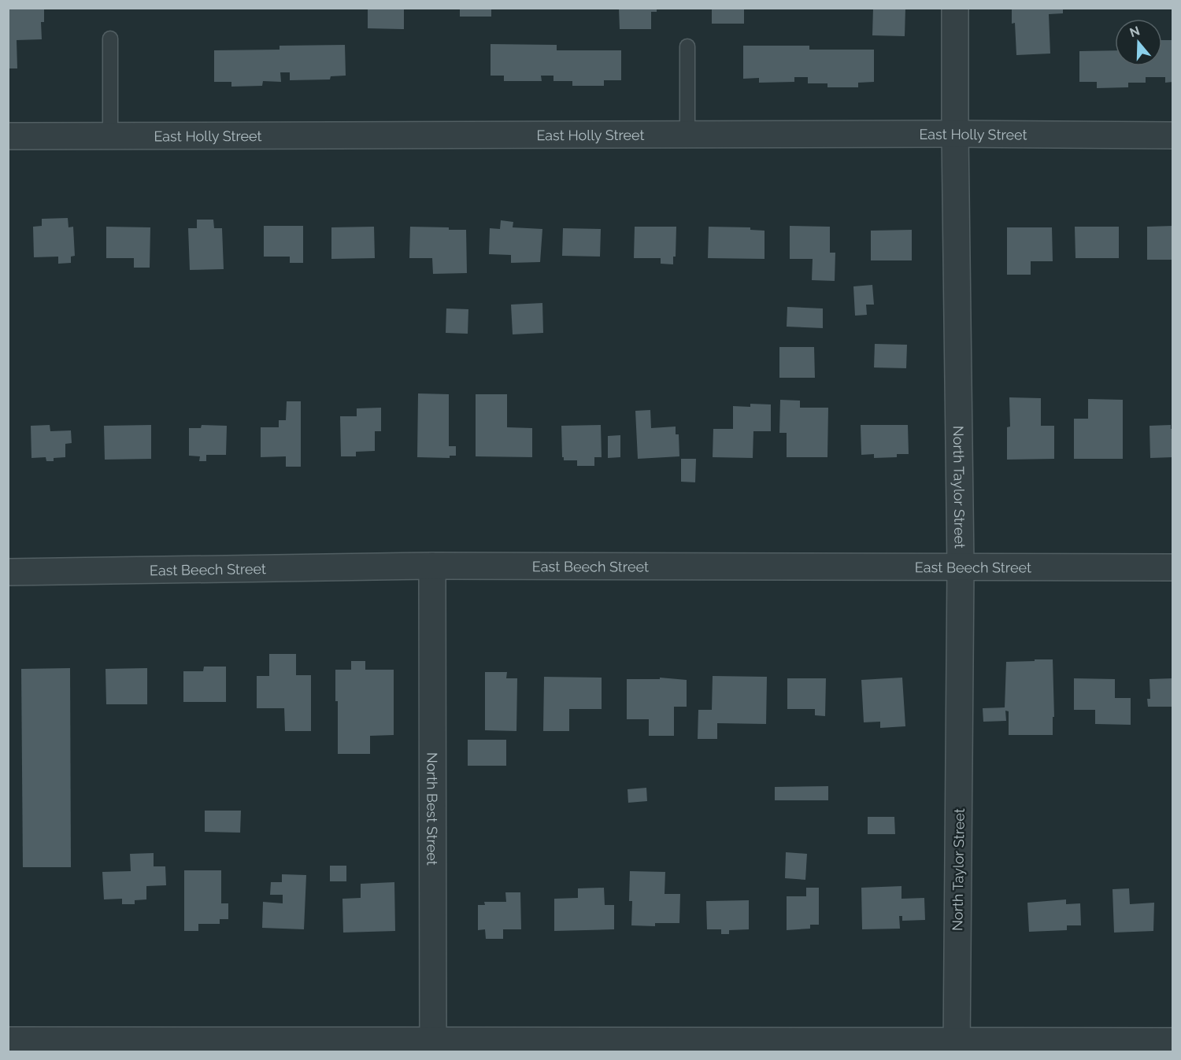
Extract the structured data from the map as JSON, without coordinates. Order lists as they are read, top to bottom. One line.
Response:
{"streets":{"street":["East Holly Street","North Taylor Street","East Beech Street","North Best Street"]},"crossings":[["East Holly Street","North Taylor Street"],["North Taylor Street","East Beech Street"],["East Beech Street","North Best Street"]],"north":"top"}
